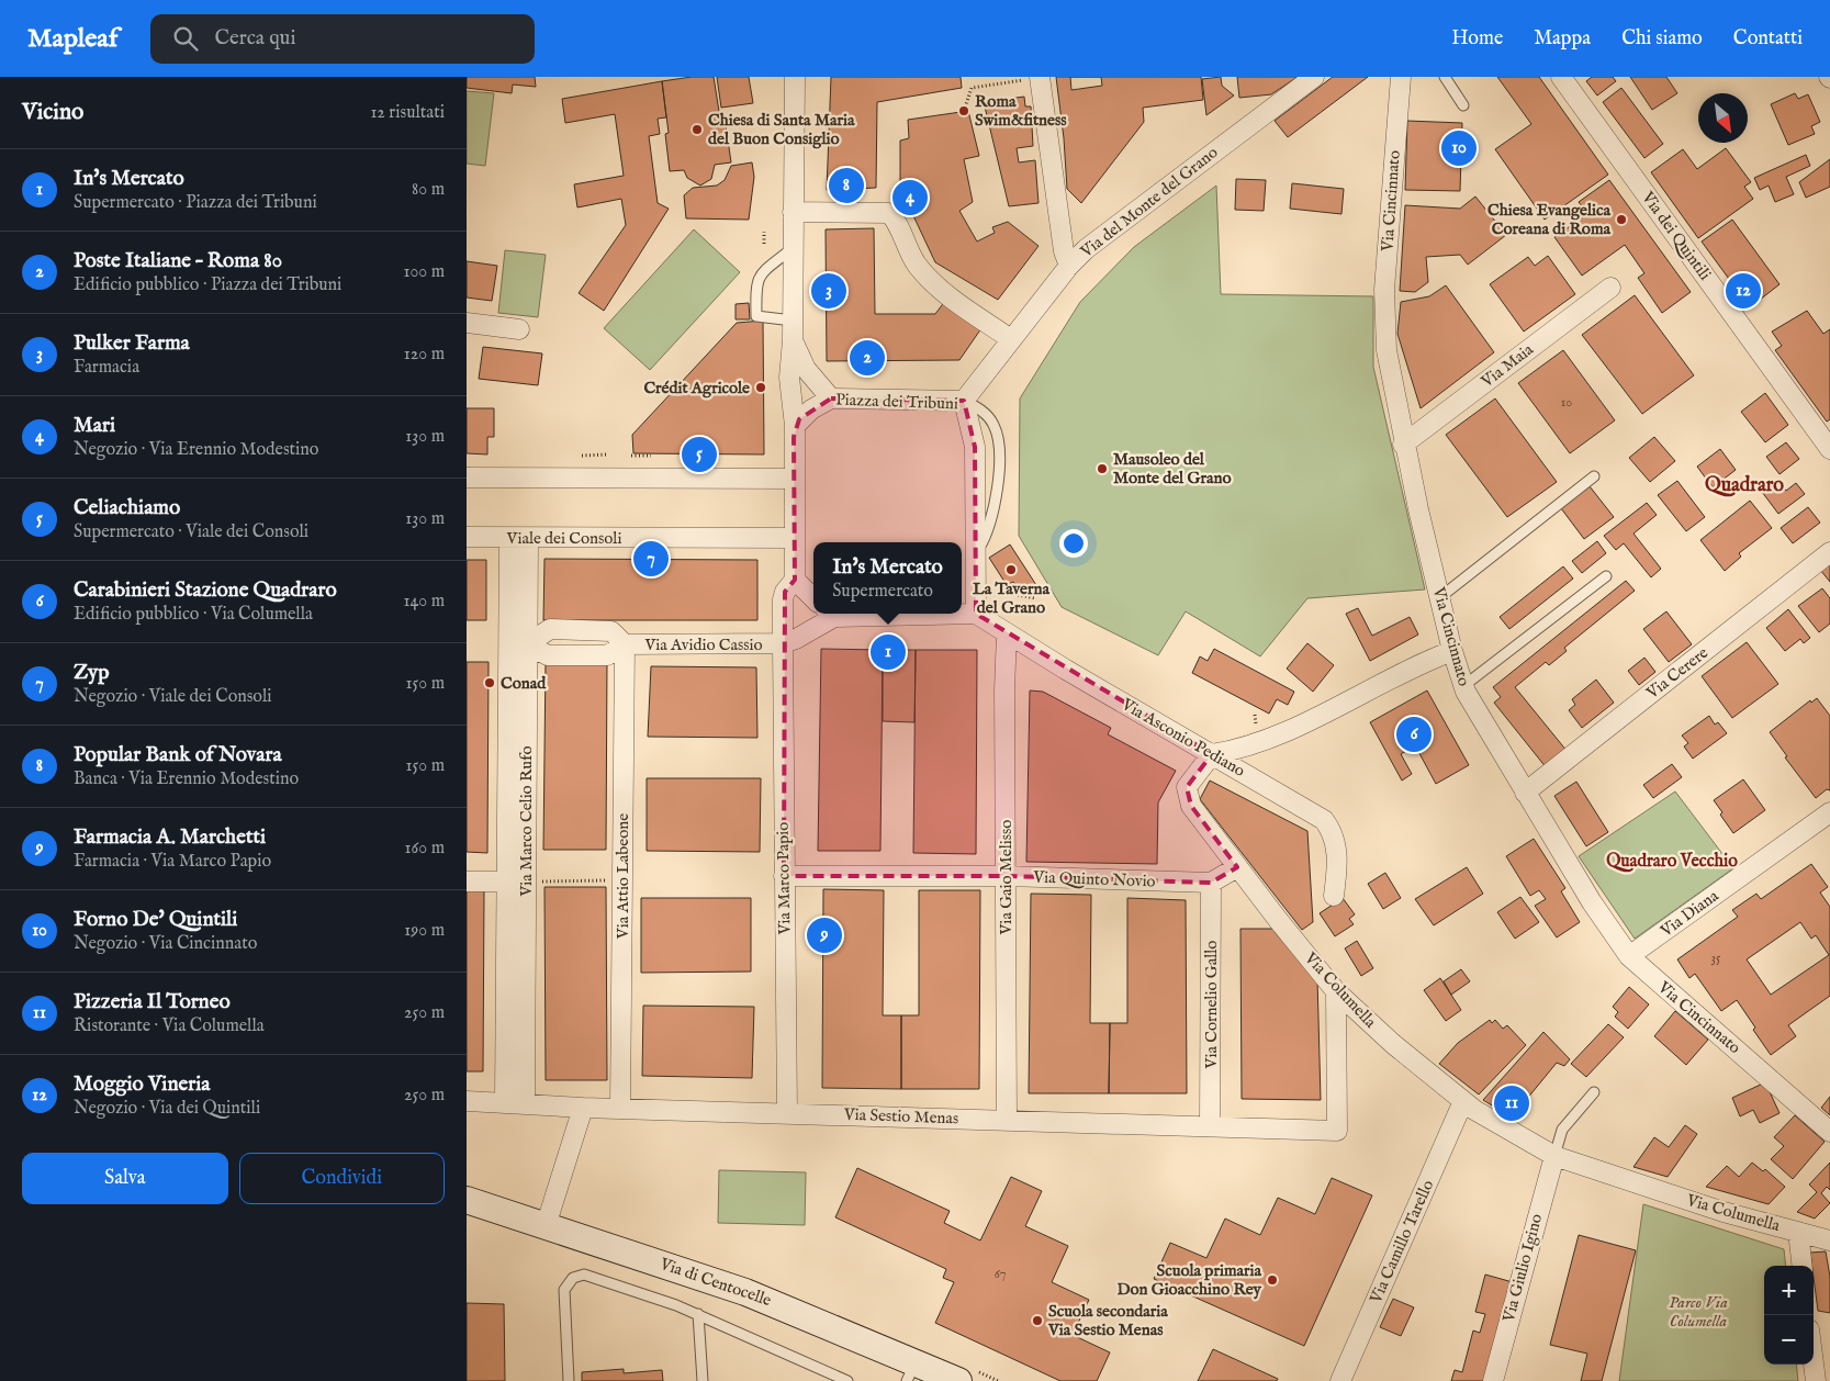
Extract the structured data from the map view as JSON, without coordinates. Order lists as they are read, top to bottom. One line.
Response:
{"streets":{"street":["Via Cincinnato","Via del Monte del Grano","Via dei Quintili","Via Maia","Piazza dei Tribuni","Viale dei Consoli","Via Avidio Cassio","Via Cerere","Via Asconio Pediano","Via Marco Celio Rufo","Via Attio Labeone","Via Gaio Melisso","Via Marco Papio","Via Quinto Novio","Via Diana","Via Columella","Via Cornelio Gallo","Via Sestio Menas","Via Camillo Tarello","Via Giulio Igino","Via di Centocelle"]},"crossings":[["Via Cincinnato","Via Maia"],["Via Cincinnato","Via Cerere"],["Via Cincinnato","Via Diana"],["Via del Monte del Grano","Piazza dei Tribuni"],["Piazza dei Tribuni","Via Asconio Pediano"],["Viale dei Consoli","Via Marco Celio Rufo"],["Via Avidio Cassio","Via Marco Celio Rufo"],["Via Avidio Cassio","Via Attio Labeone"],["Via Avidio Cassio","Via Marco Papio"],["Via Asconio Pediano","Via Gaio Melisso"],["Via Asconio Pediano","Via Columella"],["Via Marco Celio Rufo","Via Sestio Menas"],["Via Attio Labeone","Via Sestio Menas"],["Via Gaio Melisso","Via Quinto Novio"],["Via Gaio Melisso","Via Sestio Menas"],["Via Marco Papio","Via Quinto Novio"],["Via Marco Papio","Via Sestio Menas"],["Via Quinto Novio","Via Cornelio Gallo"],["Via Columella","Via Sestio Menas"],["Via Columella","Via Camillo Tarello"],["Via Columella","Via Giulio Igino"],["Via Cornelio Gallo","Via Sestio Menas"]],"districts":["Quadraro","Quadraro Vecchio"],"parks":["Parco Via Columella"],"places":["Roma Swim&fitness","Chiesa di Santa Maria del Buon Consiglio","Chiesa Evangelica Coreana di Roma","Crédit Agricole","Mausoleo del Monte del Grano","La Taverna del Grano","Conad","Scuola primaria Don Gioacchino Rey","Scuola secondaria Via Sestio Menas"],"house_numbers":["10","35","67"],"north":"bottom right","page":{"header":"Mapleaf","search":"Cerca qui","nav":["Home","Mappa","Chi siamo","Contatti"],"heading":["Vicino","12 risultati"],"pins":["10","8","4","3","12","2","5","7","1","6","9","11"],"list":[{"mark":"1","name":"In's Mercato","note":"Supermercato · Piazza dei Tribuni","value":"80 m"},{"mark":"2","name":"Poste Italiane – Roma 80","note":"Edificio pubblico · Piazza dei Tribuni","value":"100 m"},{"mark":"3","name":"Pulker Farma","note":"Farmacia","value":"120 m"},{"mark":"4","name":"Mari","note":"Negozio · Via Erennio Modestino","value":"130 m"},{"mark":"5","name":"Celiachiamo","note":"Supermercato · Viale dei Consoli","value":"130 m"},{"mark":"6","name":"Carabinieri Stazione Quadraro","note":"Edificio pubblico · Via Columella","value":"140 m"},{"mark":"7","name":"Zyp","note":"Negozio · Viale dei Consoli","value":"150 m"},{"mark":"8","name":"Popular Bank of Novara","note":"Banca · Via Erennio Modestino","value":"150 m"},{"mark":"9","name":"Farmacia A. Marchetti","note":"Farmacia · Via Marco Papio","value":"160 m"},{"mark":"10","name":"Forno De' Quintili","note":"Negozio · Via Cincinnato","value":"190 m"},{"mark":"11","name":"Pizzeria Il Torneo","note":"Ristorante · Via Columella","value":"250 m"},{"mark":"12","name":"Moggio Vineria","note":"Negozio · Via dei Quintili","value":"250 m"}],"popup":["In's Mercato","Supermercato"],"buttons":["Salva","Condividi"],"map_buttons":["+","−"]}}
